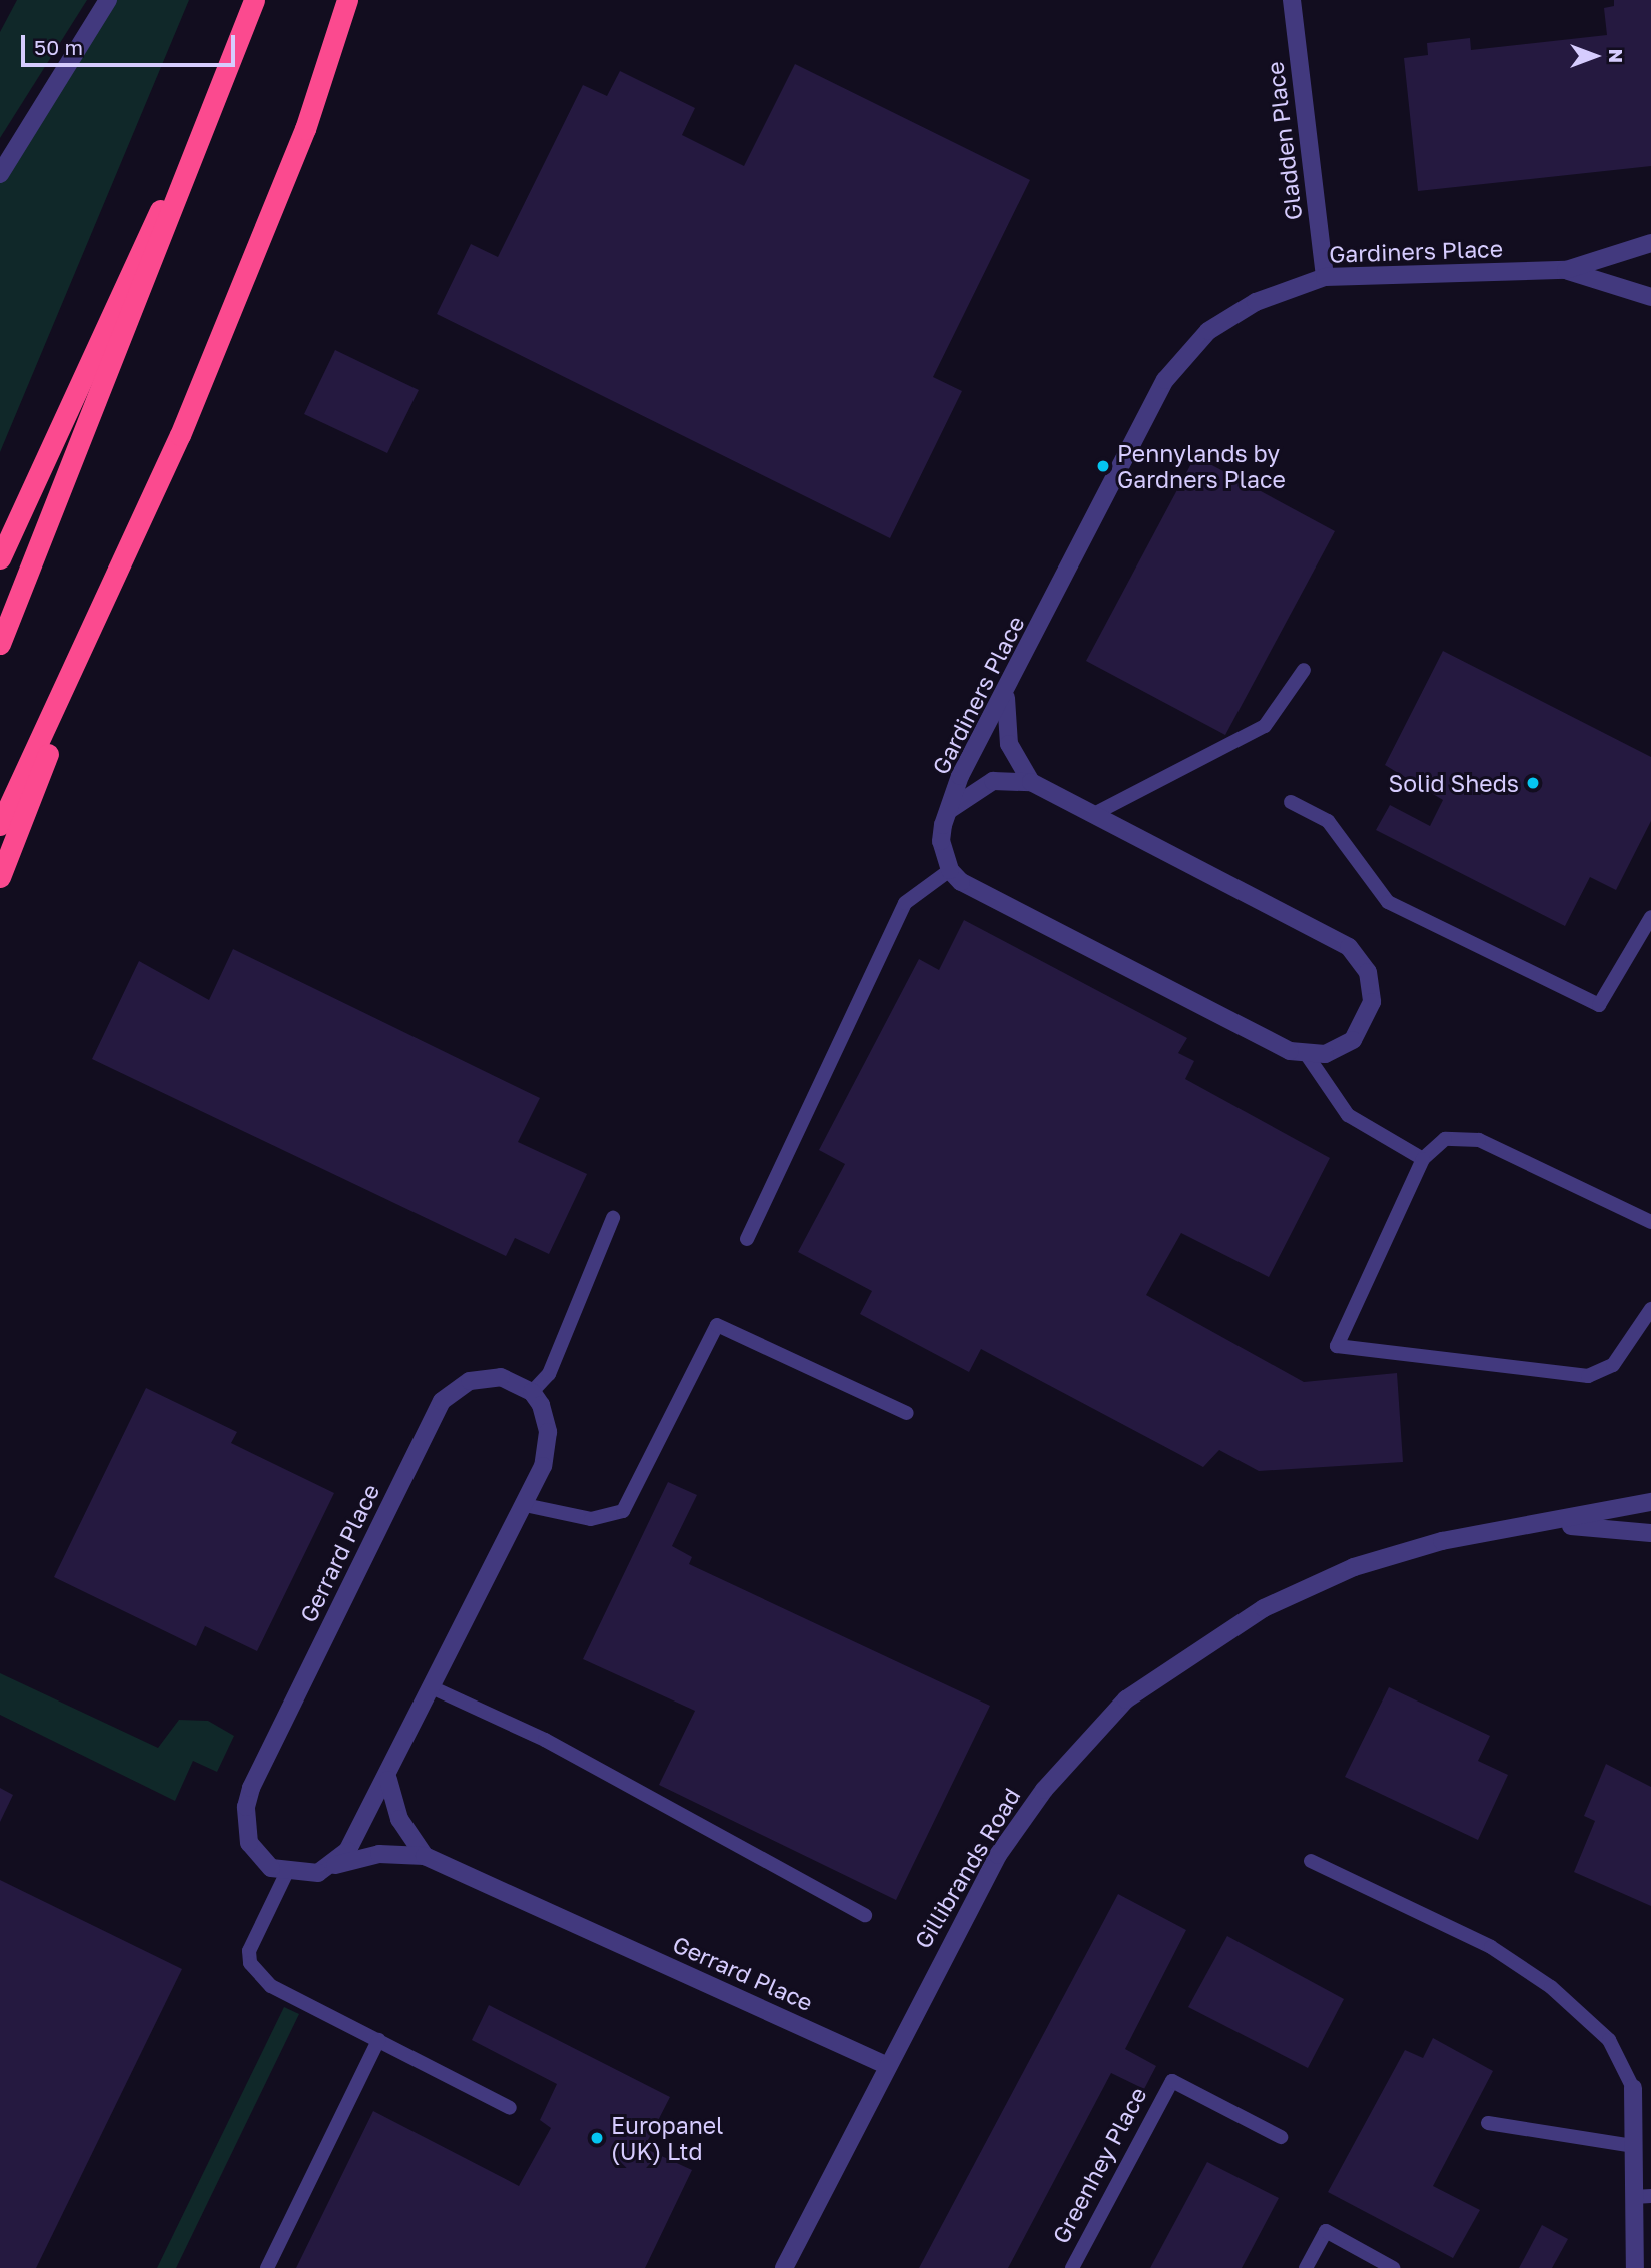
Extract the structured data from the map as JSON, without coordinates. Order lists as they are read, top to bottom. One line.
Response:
{"streets":{"street":["Gladden Place","Gardiners Place","Gerrard Place","Gillibrands Road"],"lane":["Greenhey Place"]},"crossings":[["Gladden Place","Gardiners Place"],["Gerrard Place","Gillibrands Road"]],"places":["Pennylands by Gardners Place","Solid Sheds","Europanel (UK) Ltd"],"scale_bar":"50 m","north":"right"}
